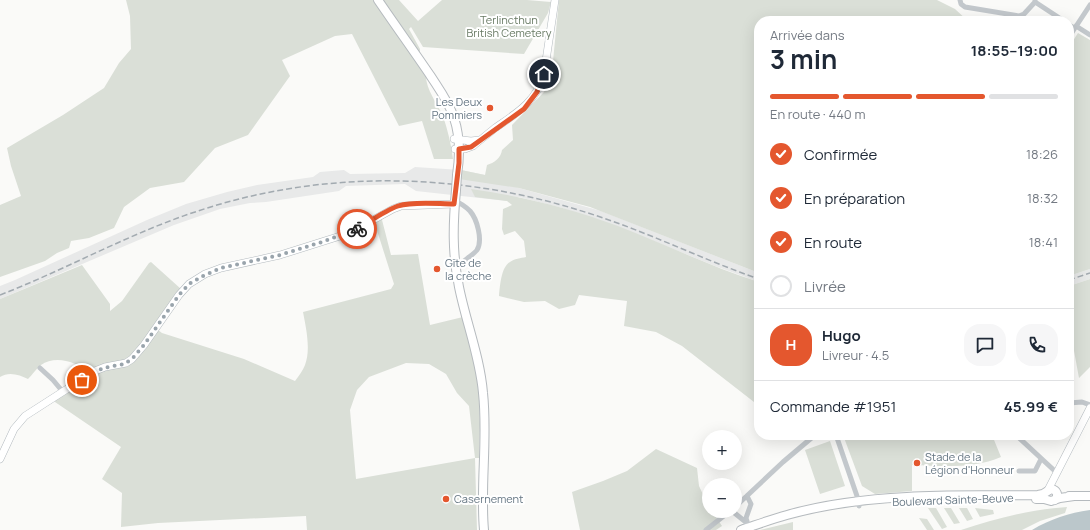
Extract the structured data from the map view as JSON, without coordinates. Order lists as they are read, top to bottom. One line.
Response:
{"streets":{"main road":["Boulevard Sainte-Beuve"]},"parks":["Terlincthun British Cemetery"],"places":["Les Deux Pommiers","Gîte de la crèche","Stade de la Légion d'Honneur","Casernement"],"page":{"heading":["3 min","Arrivée dans","18:55–19:00"],"panel":["Hugo","Livreur · 4.5","Commande #1951","45.99 €"],"bar":"En route · 440 m","list":[["Confirmée","18:26"],["En préparation","18:32"],["En route","18:41"],"Livrée"],"round":"H","map_buttons":["+","−"]}}
